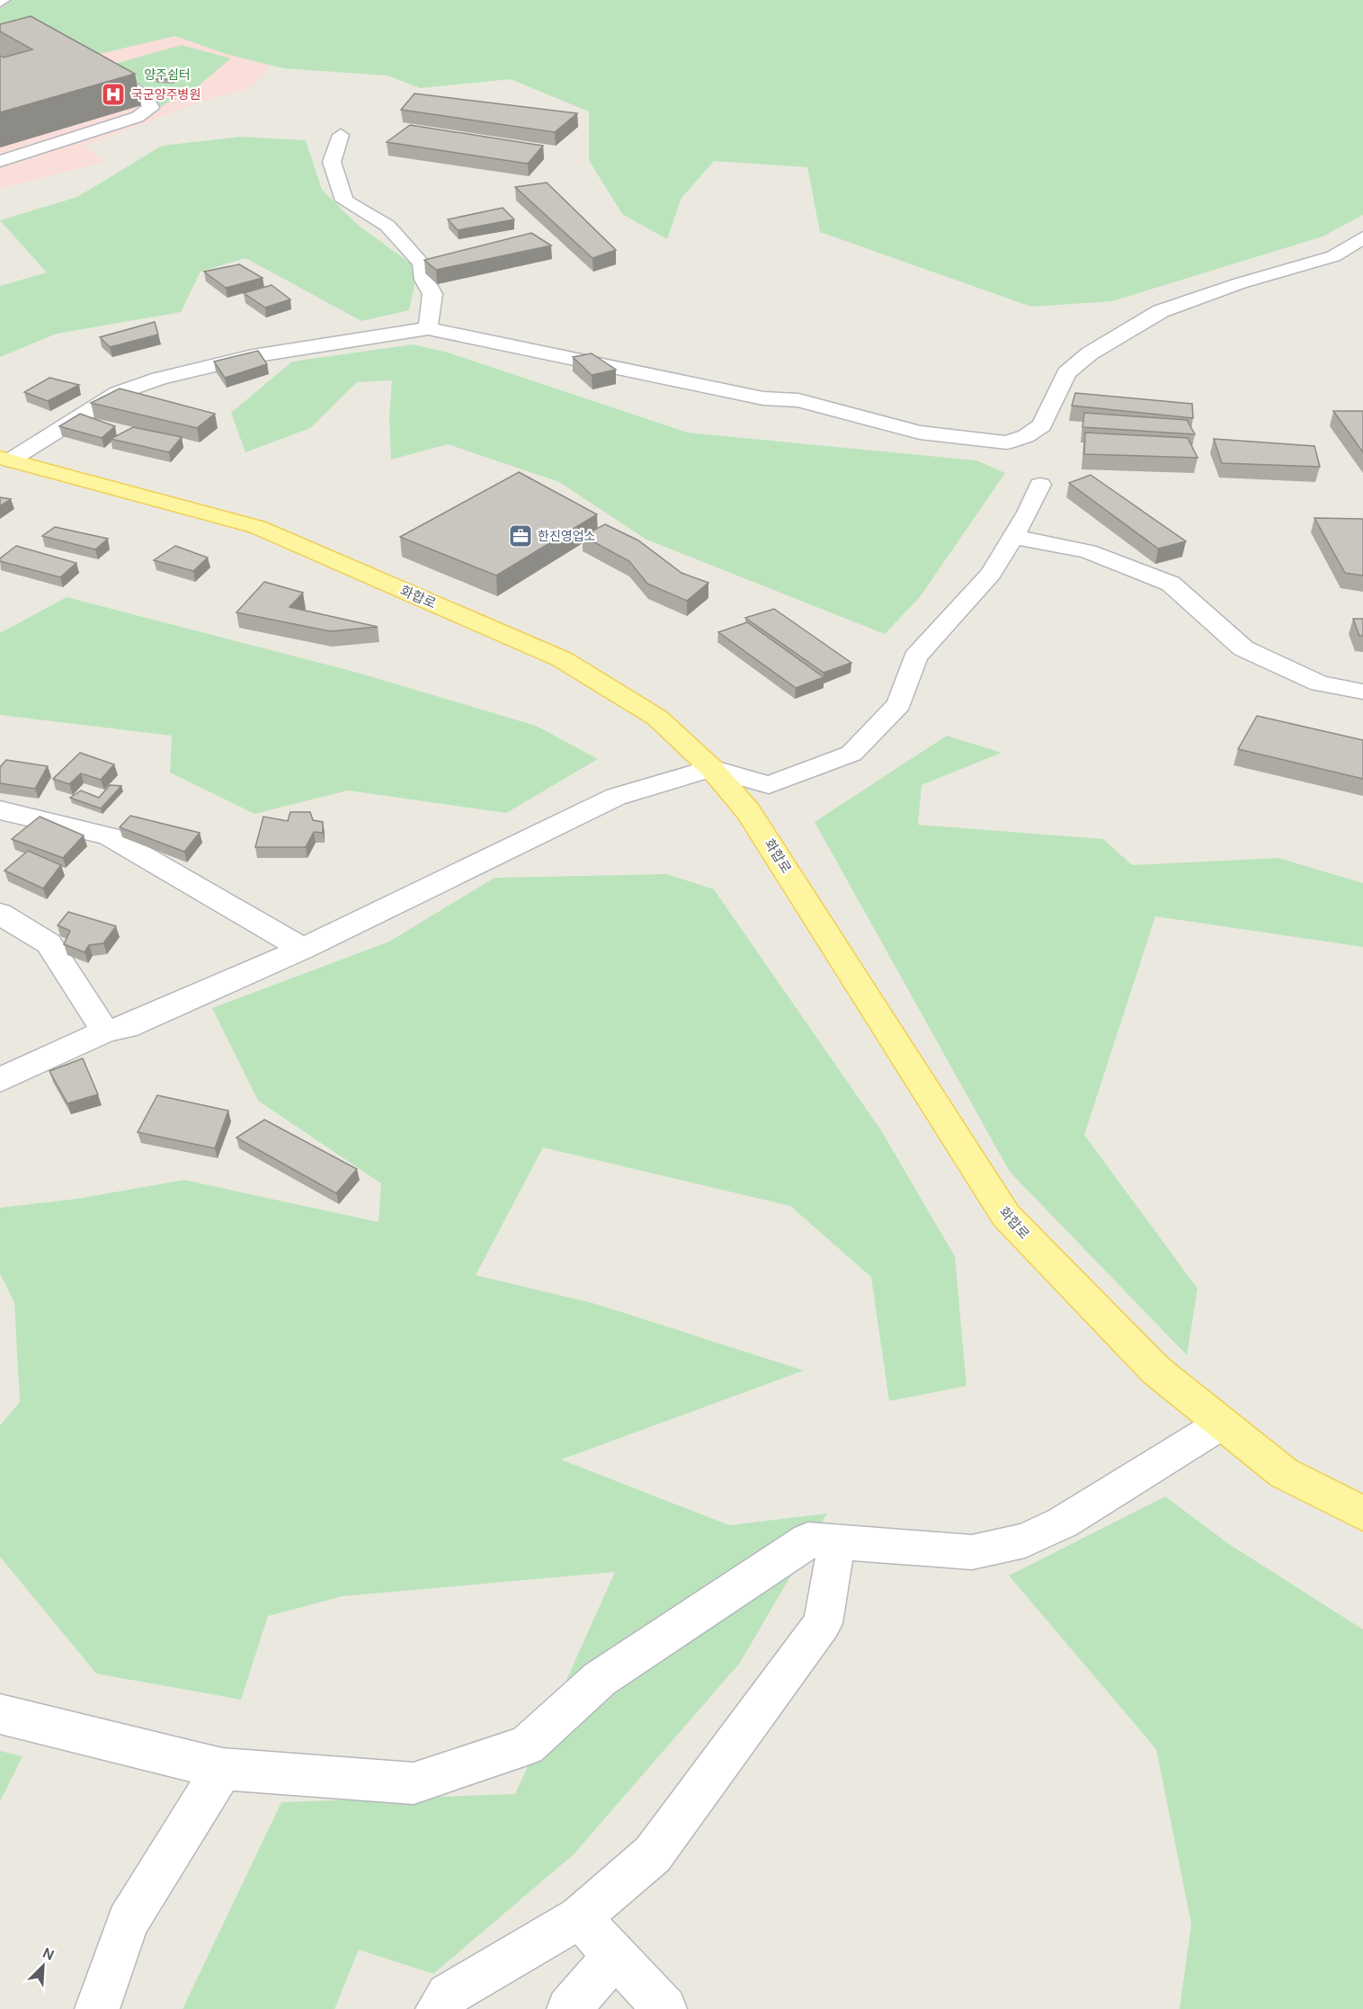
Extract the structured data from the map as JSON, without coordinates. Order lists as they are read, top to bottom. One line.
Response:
{"streets":{"main road":["화합로"]},"parks":["양주쉼터"],"places":{"hospital":["국군양주병원"],"office":["한진영업소"]},"north":"top right"}
